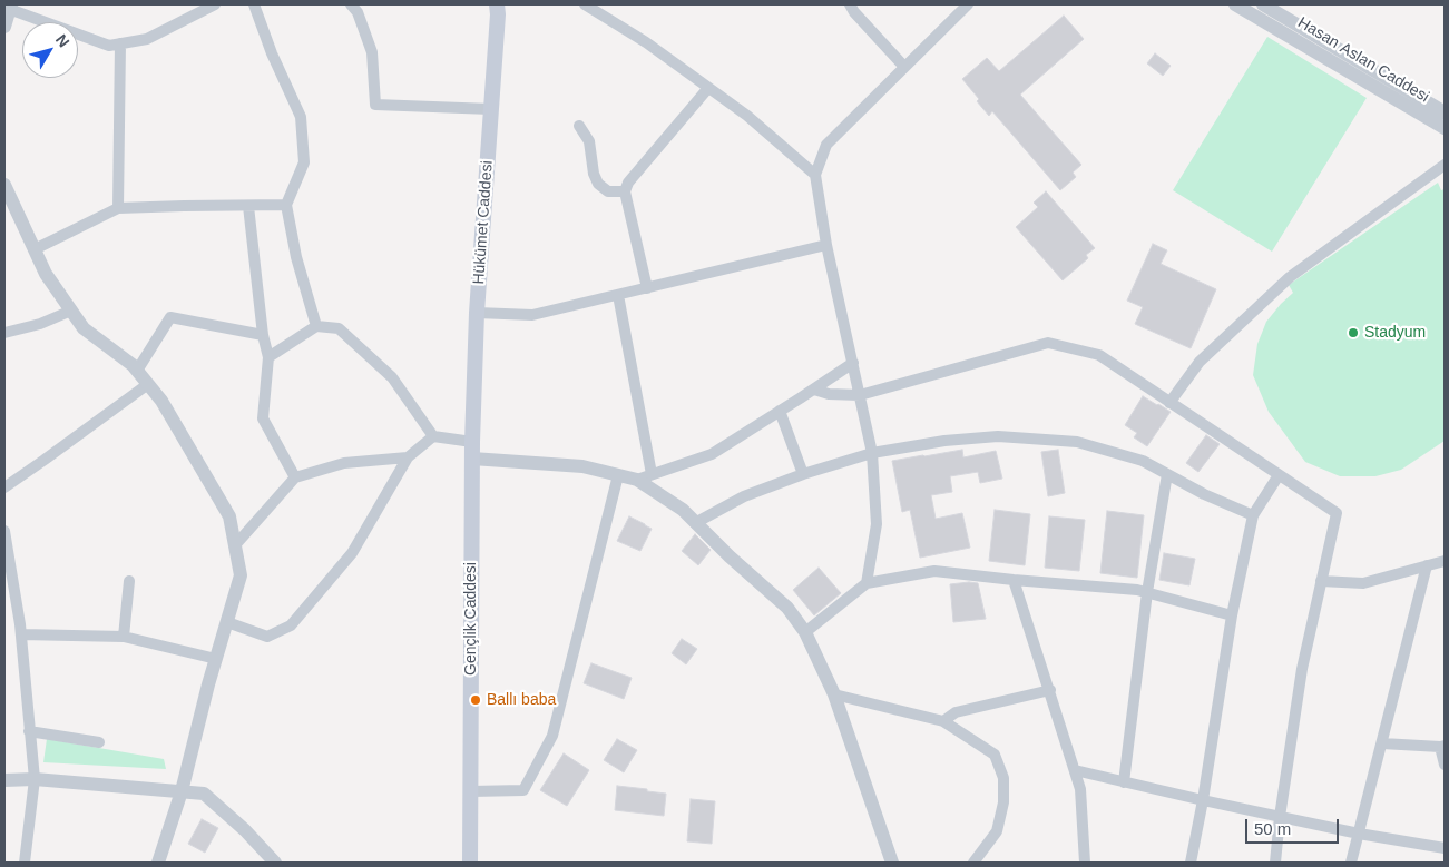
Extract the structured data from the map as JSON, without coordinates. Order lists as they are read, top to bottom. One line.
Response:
{"streets":{"main road":["Hükümet Caddesi","Gençlik Caddesi"],"street":["Hasan Aslan Caddesi"]},"crossings":[["Hükümet Caddesi","Gençlik Caddesi"]],"places":["Stadyum","Ballı baba"],"scale_bar":"50 m","north":"top right"}
